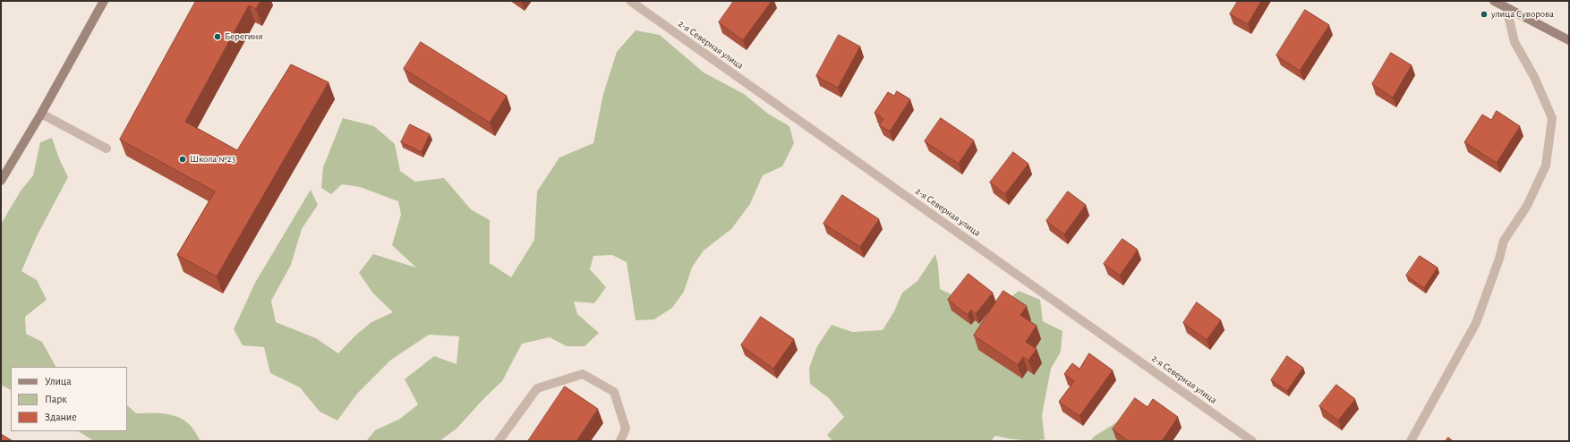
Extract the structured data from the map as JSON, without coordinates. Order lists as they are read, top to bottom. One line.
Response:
{"streets":{"street":["2-я Северная улица"]},"places":["улица Суворова","Берегиня","Школа №23"],"legend":["Улица","Парк","Здание"]}
